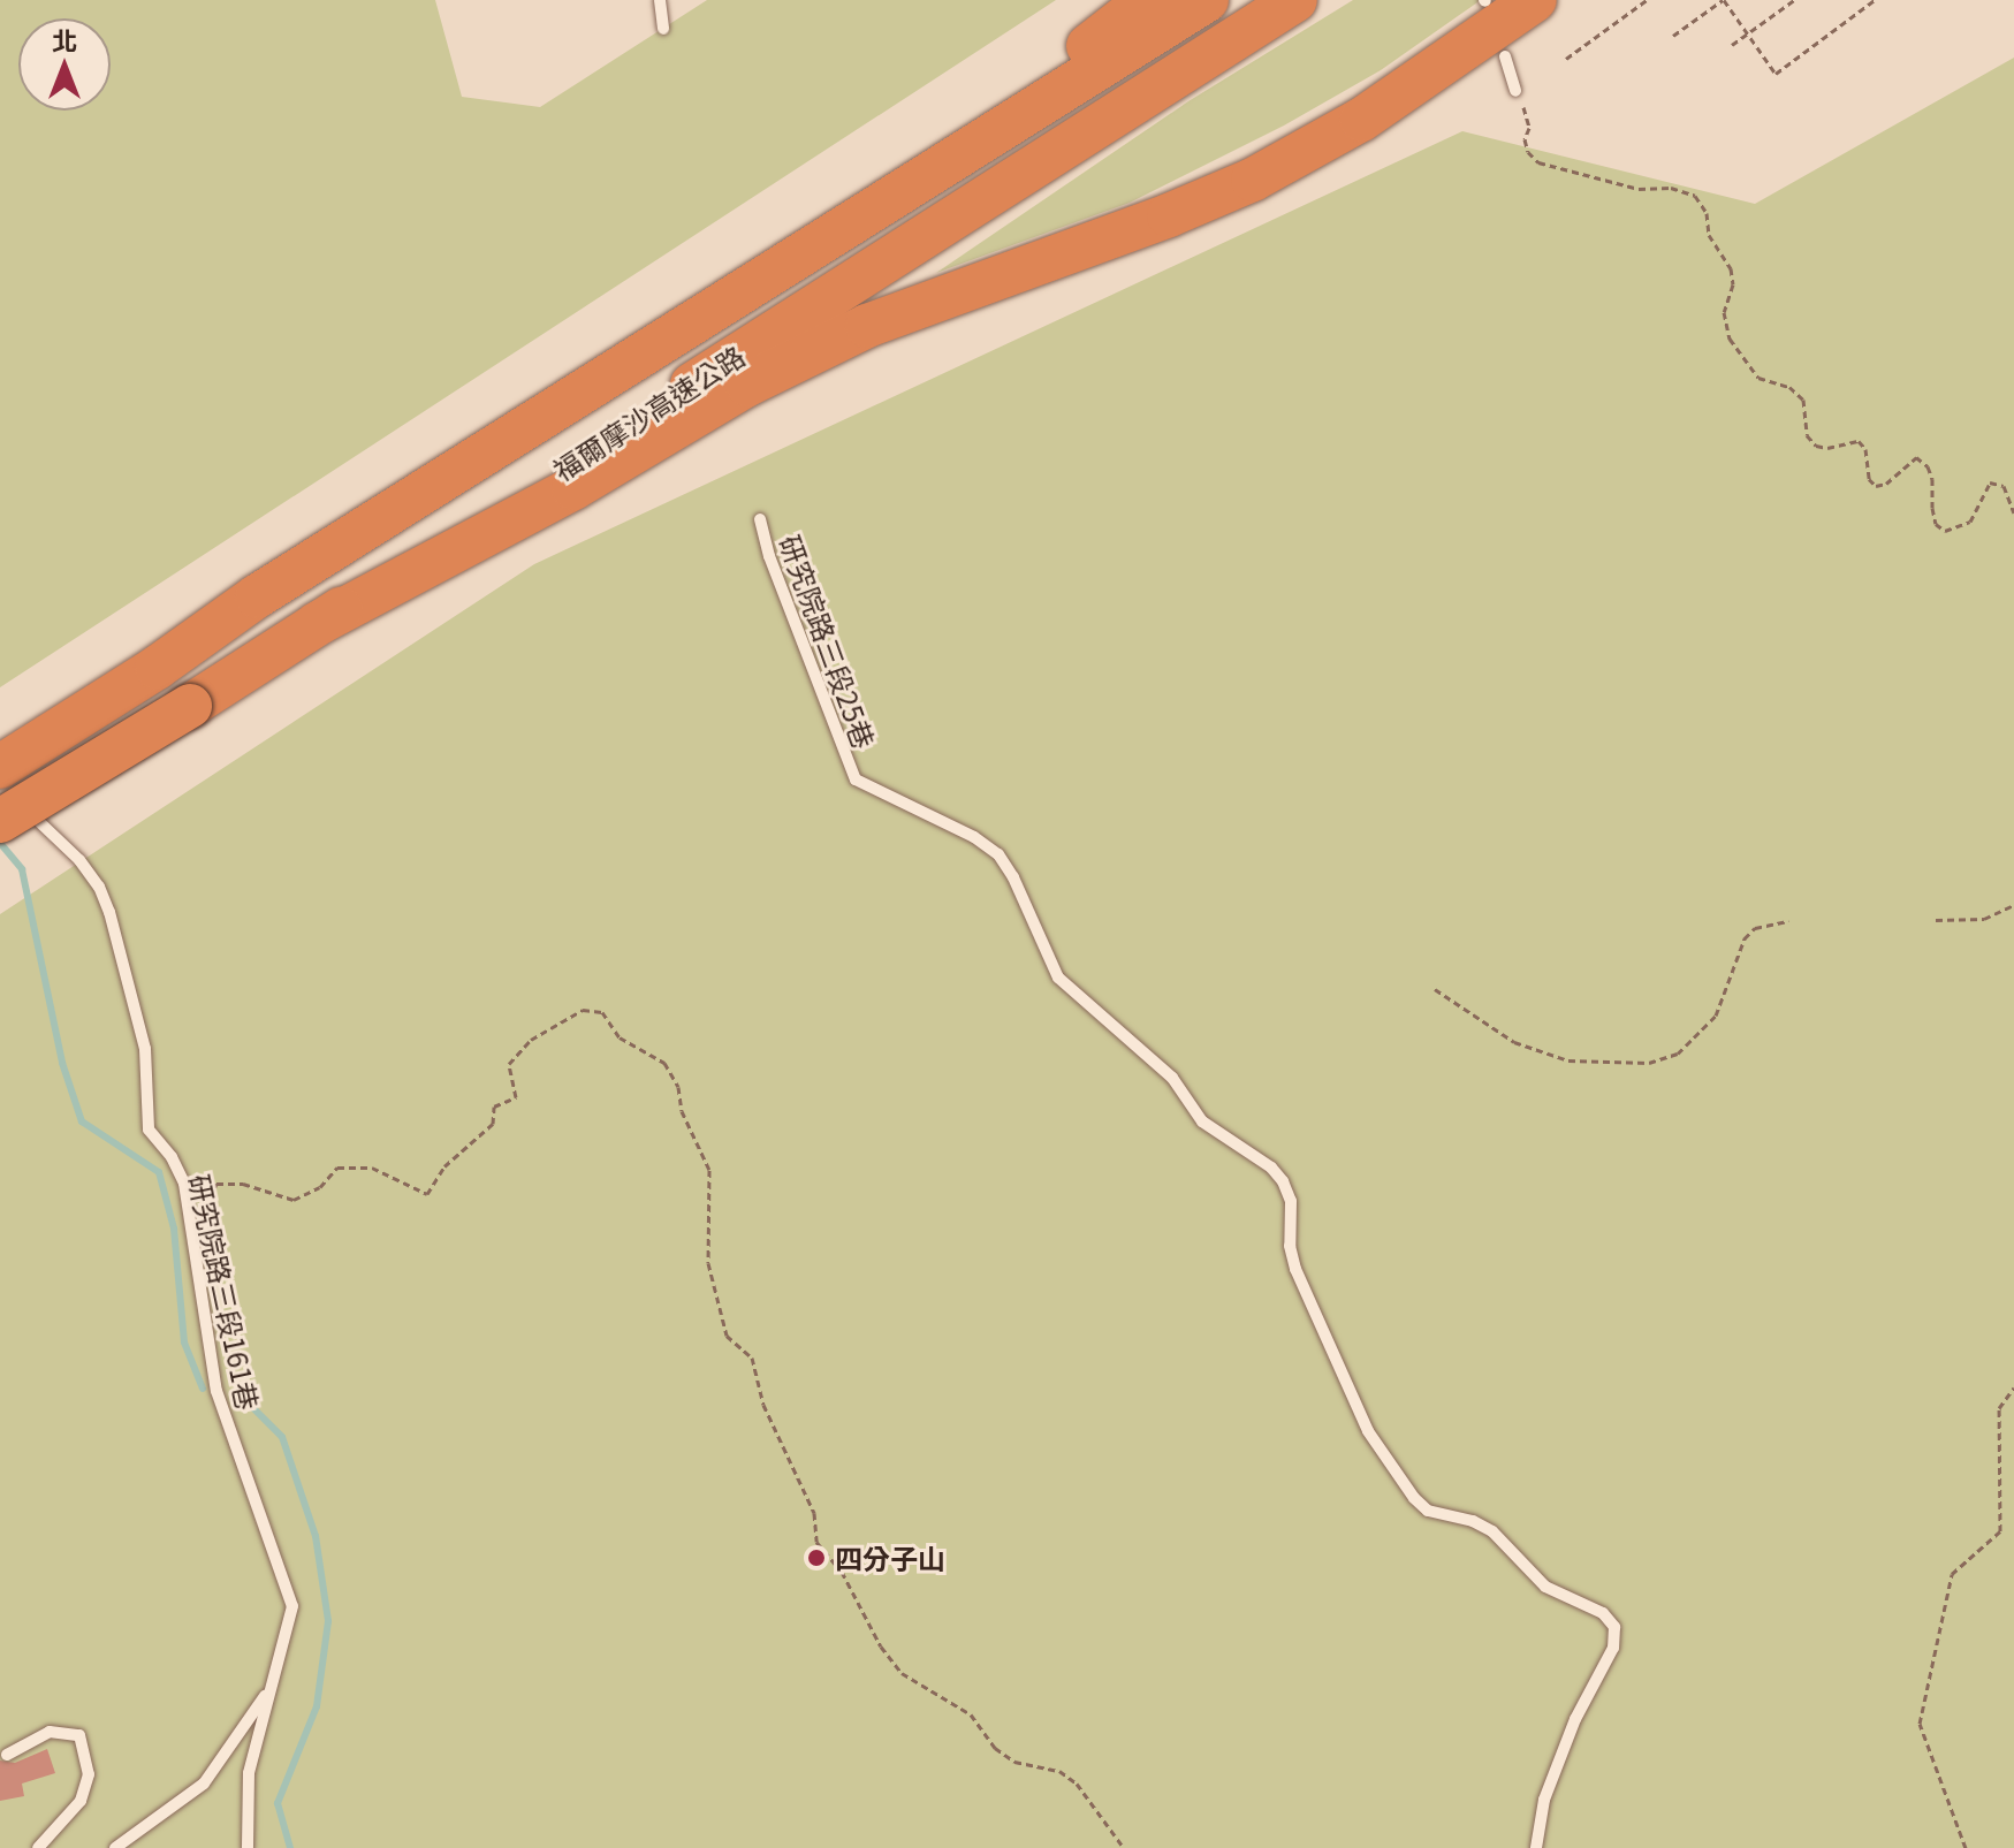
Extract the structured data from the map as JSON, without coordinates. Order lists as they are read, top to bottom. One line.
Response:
{"streets":{"highway":["福爾摩沙高速公路"],"lane":["研究院路三段25巷","研究院路三段161巷"]},"crossings":[["福爾摩沙高速公路","研究院路三段161巷"]],"places":["四分子山"],"north":"top"}
